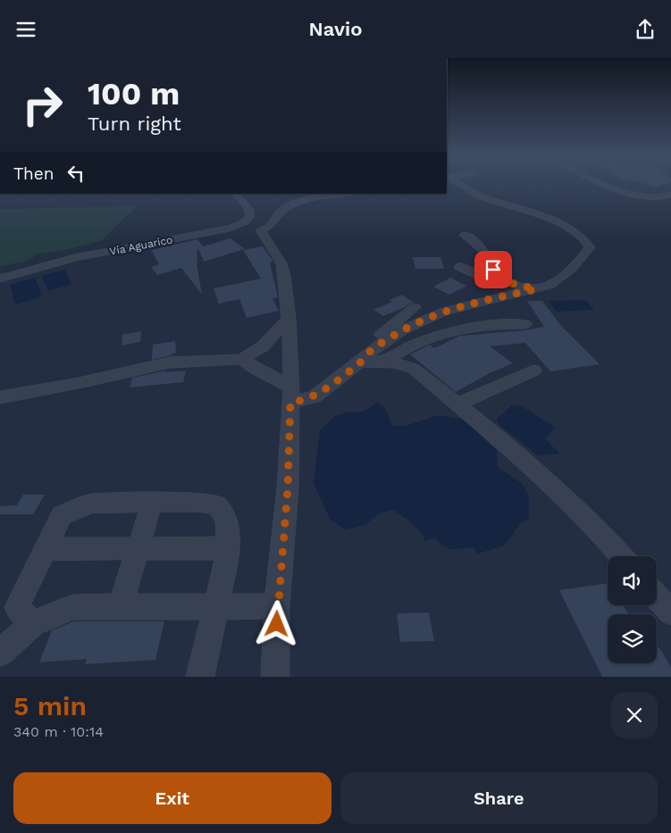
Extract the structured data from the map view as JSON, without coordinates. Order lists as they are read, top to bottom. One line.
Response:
{"streets":{"street":["Vía Aguarico"]},"page":{"header":"Navio","turn":["100 m","Turn right"],"then":"Then","heading":["5 min","340 m · 10:14"],"buttons":["Exit","Share"]}}
